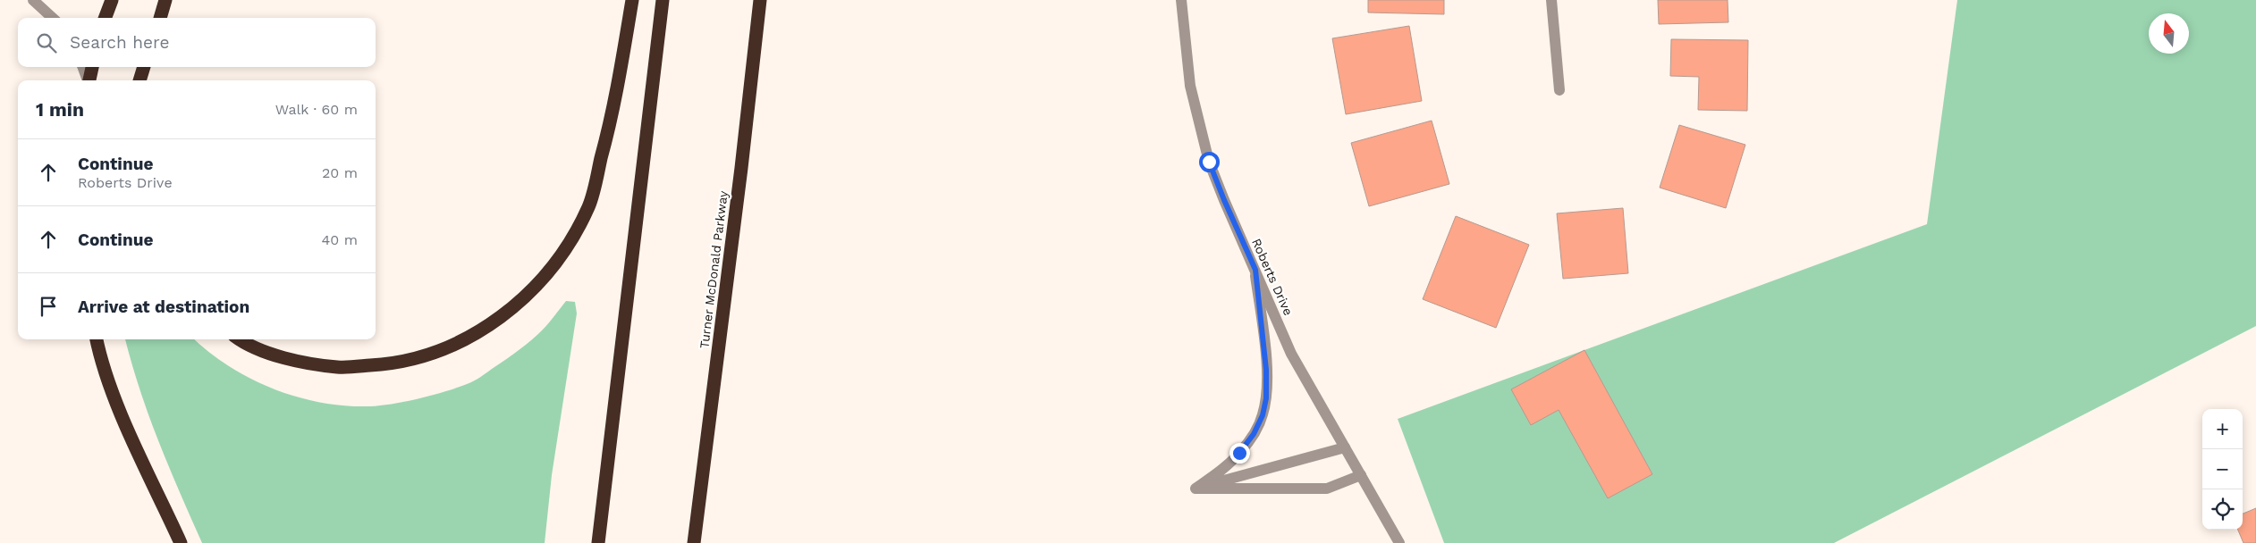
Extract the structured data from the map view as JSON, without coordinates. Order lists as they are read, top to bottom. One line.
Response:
{"streets":{"highway":["Turner McDonald Parkway"],"street":["Roberts Drive"]},"north":"top","page":{"search":"Search here","heading":["1 min","Walk · 60 m"],"list":[["Continue","Roberts Drive","20 m"],["Continue","40 m"],"Arrive at destination"],"map_buttons":["+","−"]}}
